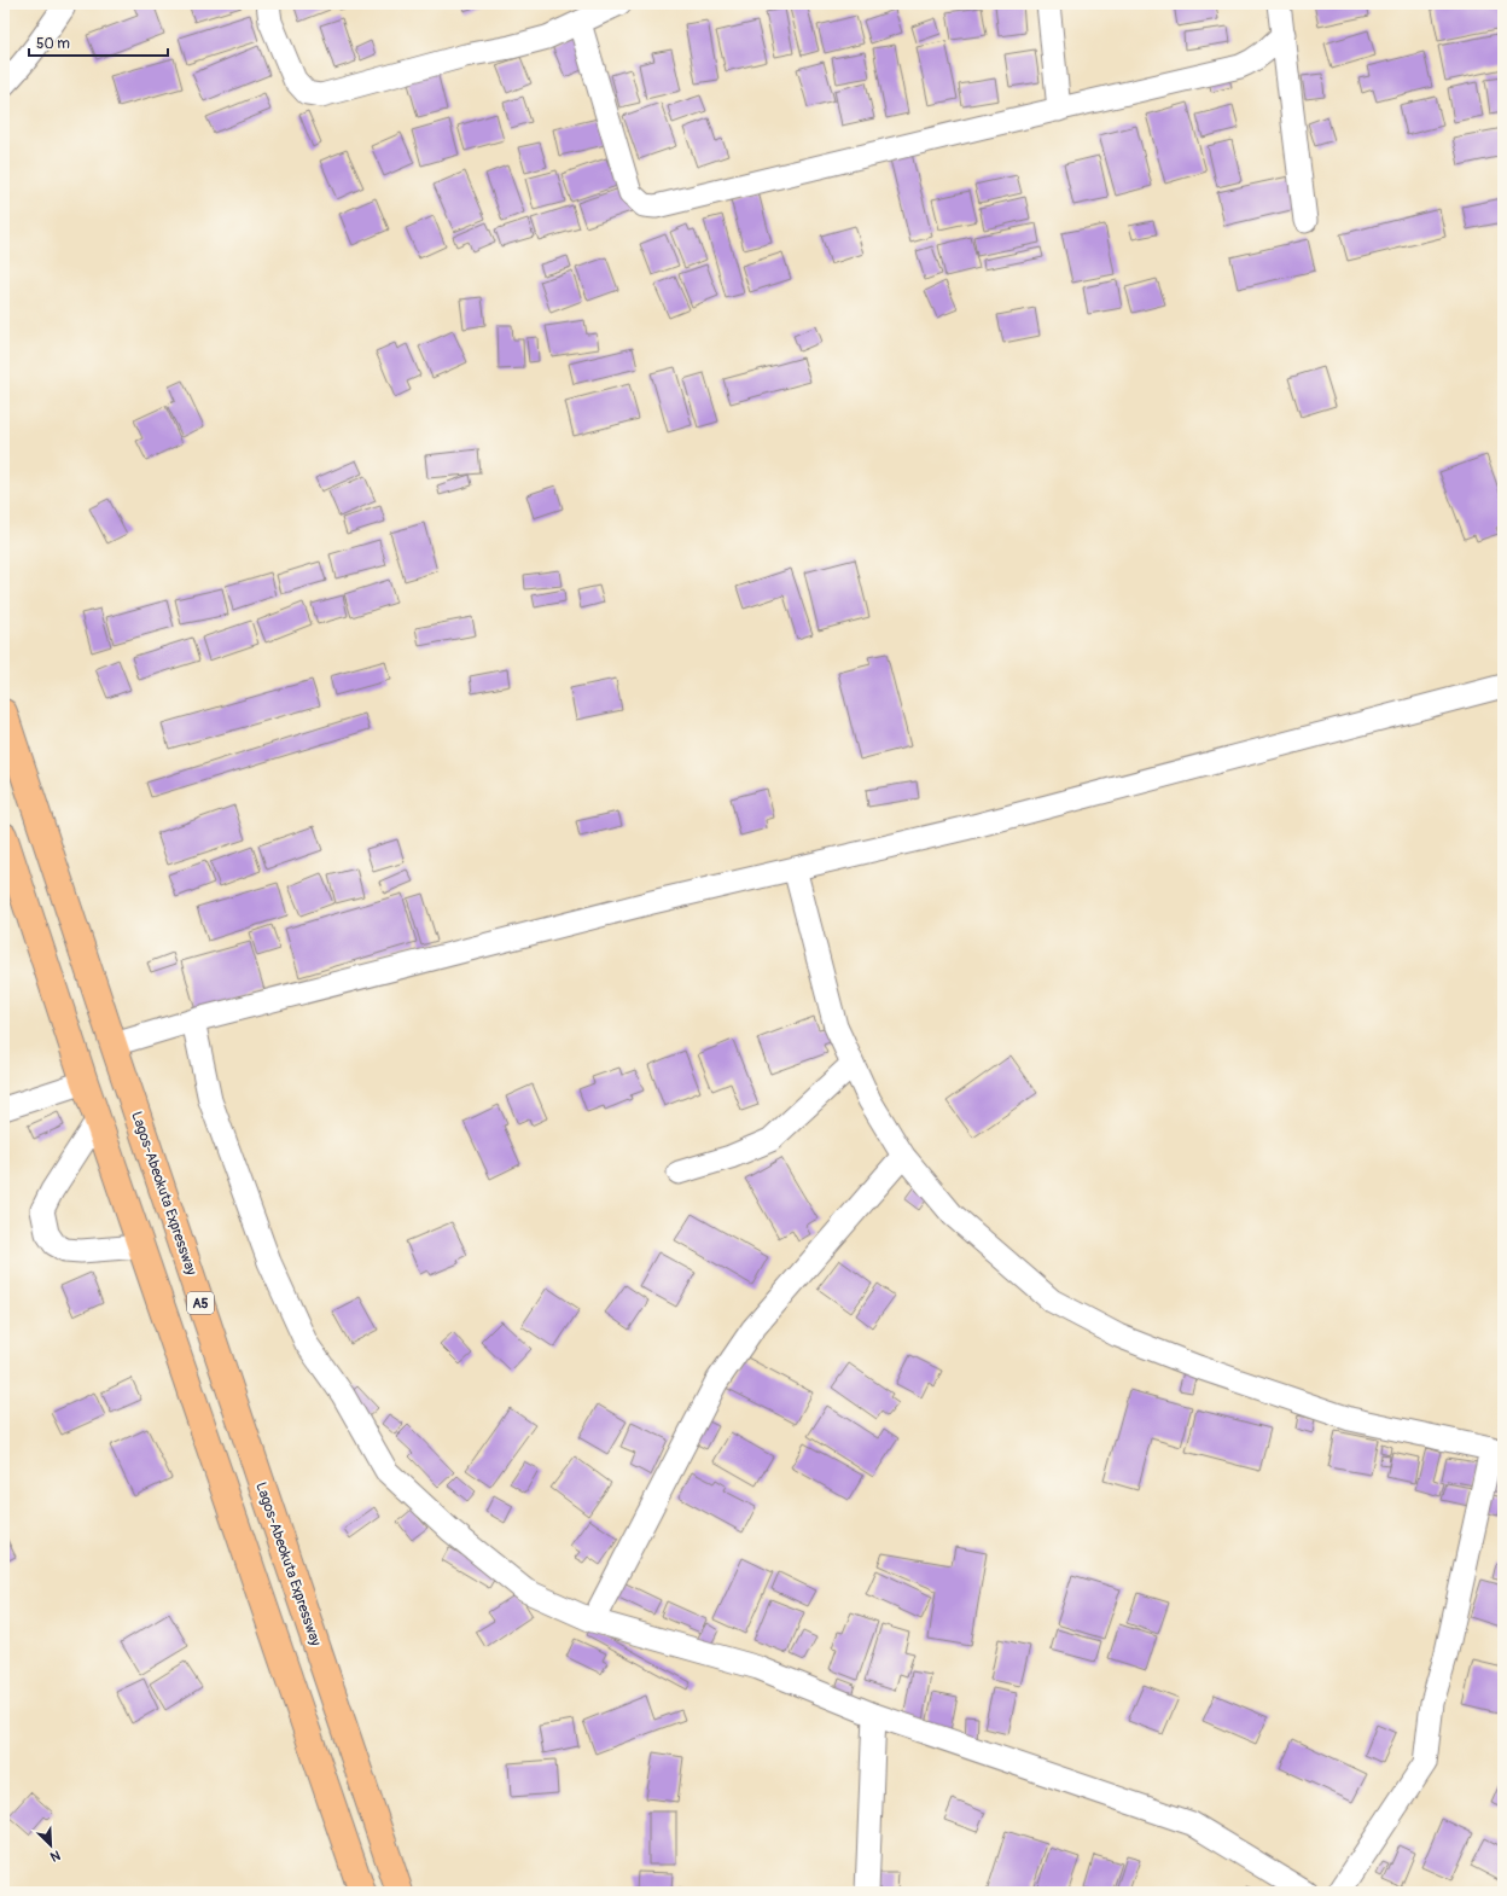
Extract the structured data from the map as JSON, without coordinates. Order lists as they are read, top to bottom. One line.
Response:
{"streets":{"highway":["Lagos-Abeokuta Expressway","A5"]},"scale_bar":"50 m","north":"bottom right"}
